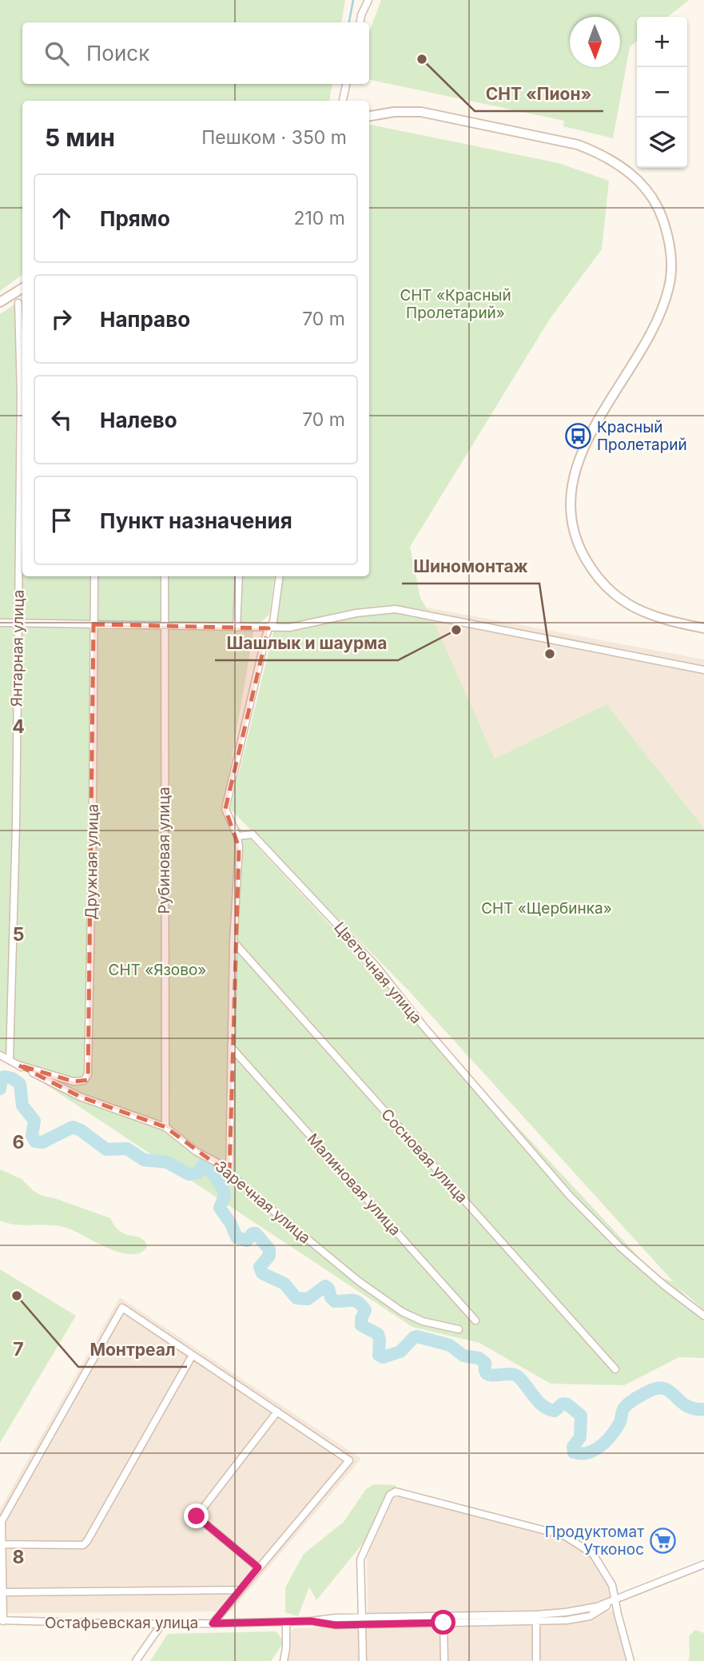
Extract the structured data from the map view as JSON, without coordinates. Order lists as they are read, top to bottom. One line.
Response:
{"streets":{"street":["Янтарная улица","Рубиновая улица","Дружная улица","Цветочная улица","Сосновая улица","Малиновая улица","Заречная улица","Остафьевская улица"]},"crossings":[["Янтарная улица","Заречная улица"],["Рубиновая улица","Заречная улица"],["Дружная улица","Заречная улица"]],"parks":["СНТ «Красный Пролетарий»","СНТ «Щербинка»","СНТ «Язово»"],"places":{"other":["СНТ «Пион»","Шашлык и шаурма","Шиномонтаж","Монтреал"],"bus stop":["Красный Пролетарий"],"supermarket":["Продуктомат Утконос"]},"north":"bottom","page":{"map_buttons":["+","−"],"search":"Поиск","heading":["5 мин","Пешком · 350 m"],"list":[["Прямо","210 m"],["Направо","70 m"],["Налево","70 m"],"Пункт назначения"]},"grid":{"rows":["4","5","6","7","8"]}}
